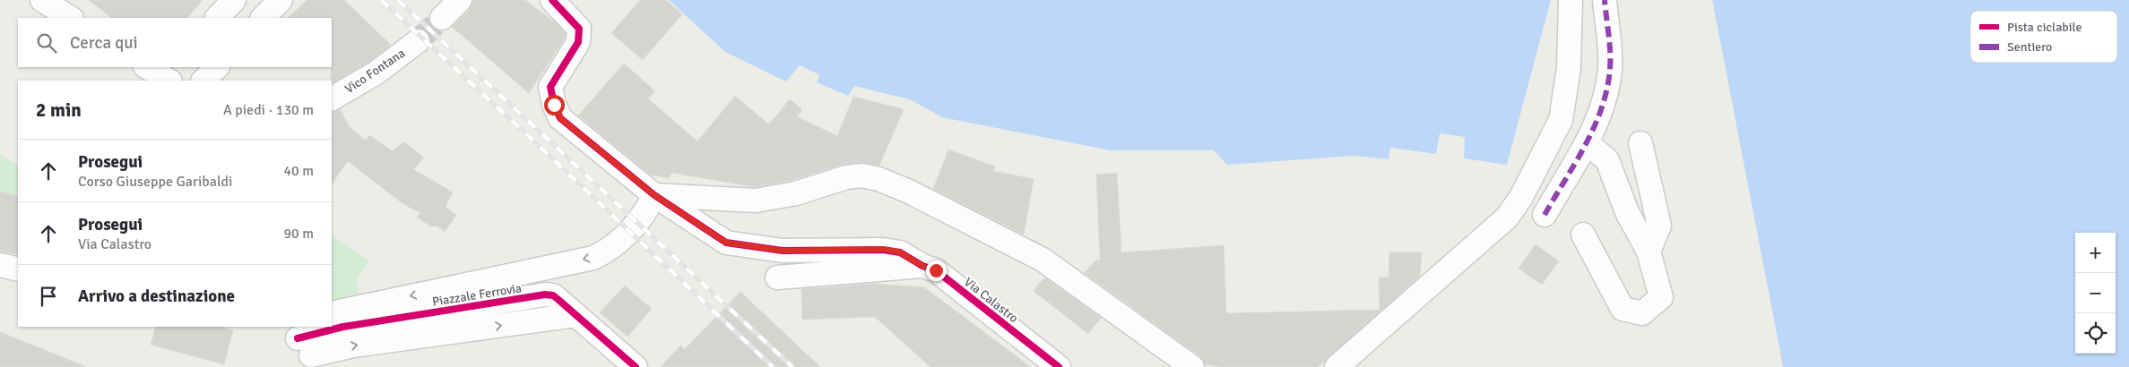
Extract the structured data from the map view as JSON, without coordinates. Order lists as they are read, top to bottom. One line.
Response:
{"streets":{"street":["Vico Fontana","Piazzale Ferrovia","Via Calastro"]},"legend":["Pista ciclabile","Sentiero"],"page":{"search":"Cerca qui","heading":["2 min","A piedi · 130 m"],"list":[["Prosegui","Corso Giuseppe Garibaldi","40 m"],["Prosegui","Via Calastro","90 m"],"Arrivo a destinazione"],"map_buttons":["+","−"]}}
